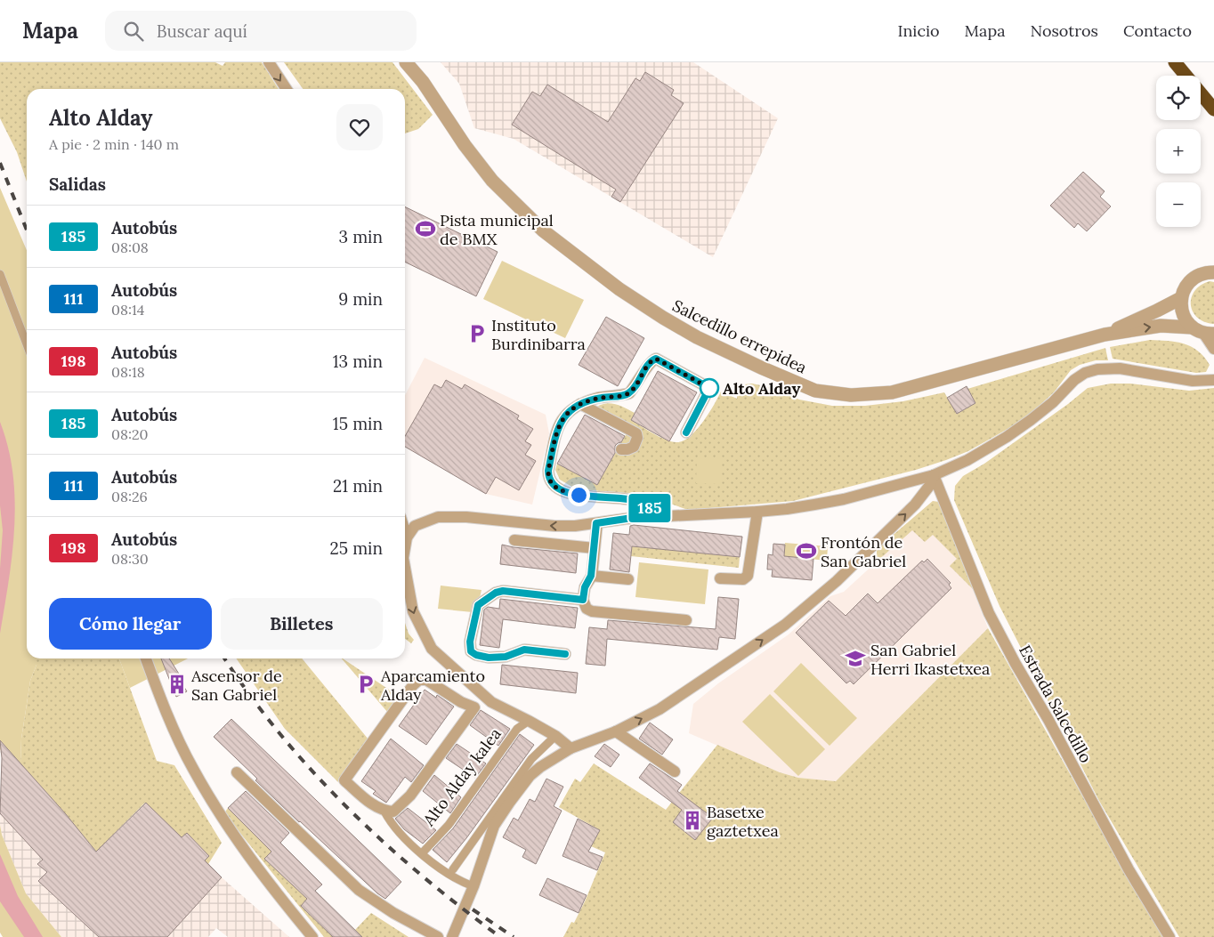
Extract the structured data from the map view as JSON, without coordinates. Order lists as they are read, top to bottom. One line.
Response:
{"streets":{"street":["Salcedillo errepidea","Estrada Salcedillo","Alto Alday kalea"]},"one_way":["Alto Alday kalea"],"places":{"sports":["Pista municipal de BMX","Frontón de San Gabriel"],"parking":["Instituto Burdinibarra","Aparcamiento Alday"],"other":["Alto Alday"],"school or university":["San Gabriel Herri Ikastetxea"],"building":["Ascensor de San Gabriel","Basetxe gaztetxea"]},"lines":["bus line 185"],"page":{"header":"Mapa","search":"Buscar aquí","nav":["Inicio","Mapa","Nosotros","Contacto"],"on_map":"185","map_buttons":["+","−"],"heading":[["Alto Alday","A pie · 2 min · 140 m"],"Salidas"],"list":[{"mark":"185","name":"Autobús","note":"08:08","value":"3 min"},{"mark":"111","name":"Autobús","note":"08:14","value":"9 min"},{"mark":"198","name":"Autobús","note":"08:18","value":"13 min"},{"mark":"185","name":"Autobús","note":"08:20","value":"15 min"},{"mark":"111","name":"Autobús","note":"08:26","value":"21 min"},{"mark":"198","name":"Autobús","note":"08:30","value":"25 min"}],"buttons":["Cómo llegar","Billetes"]}}
